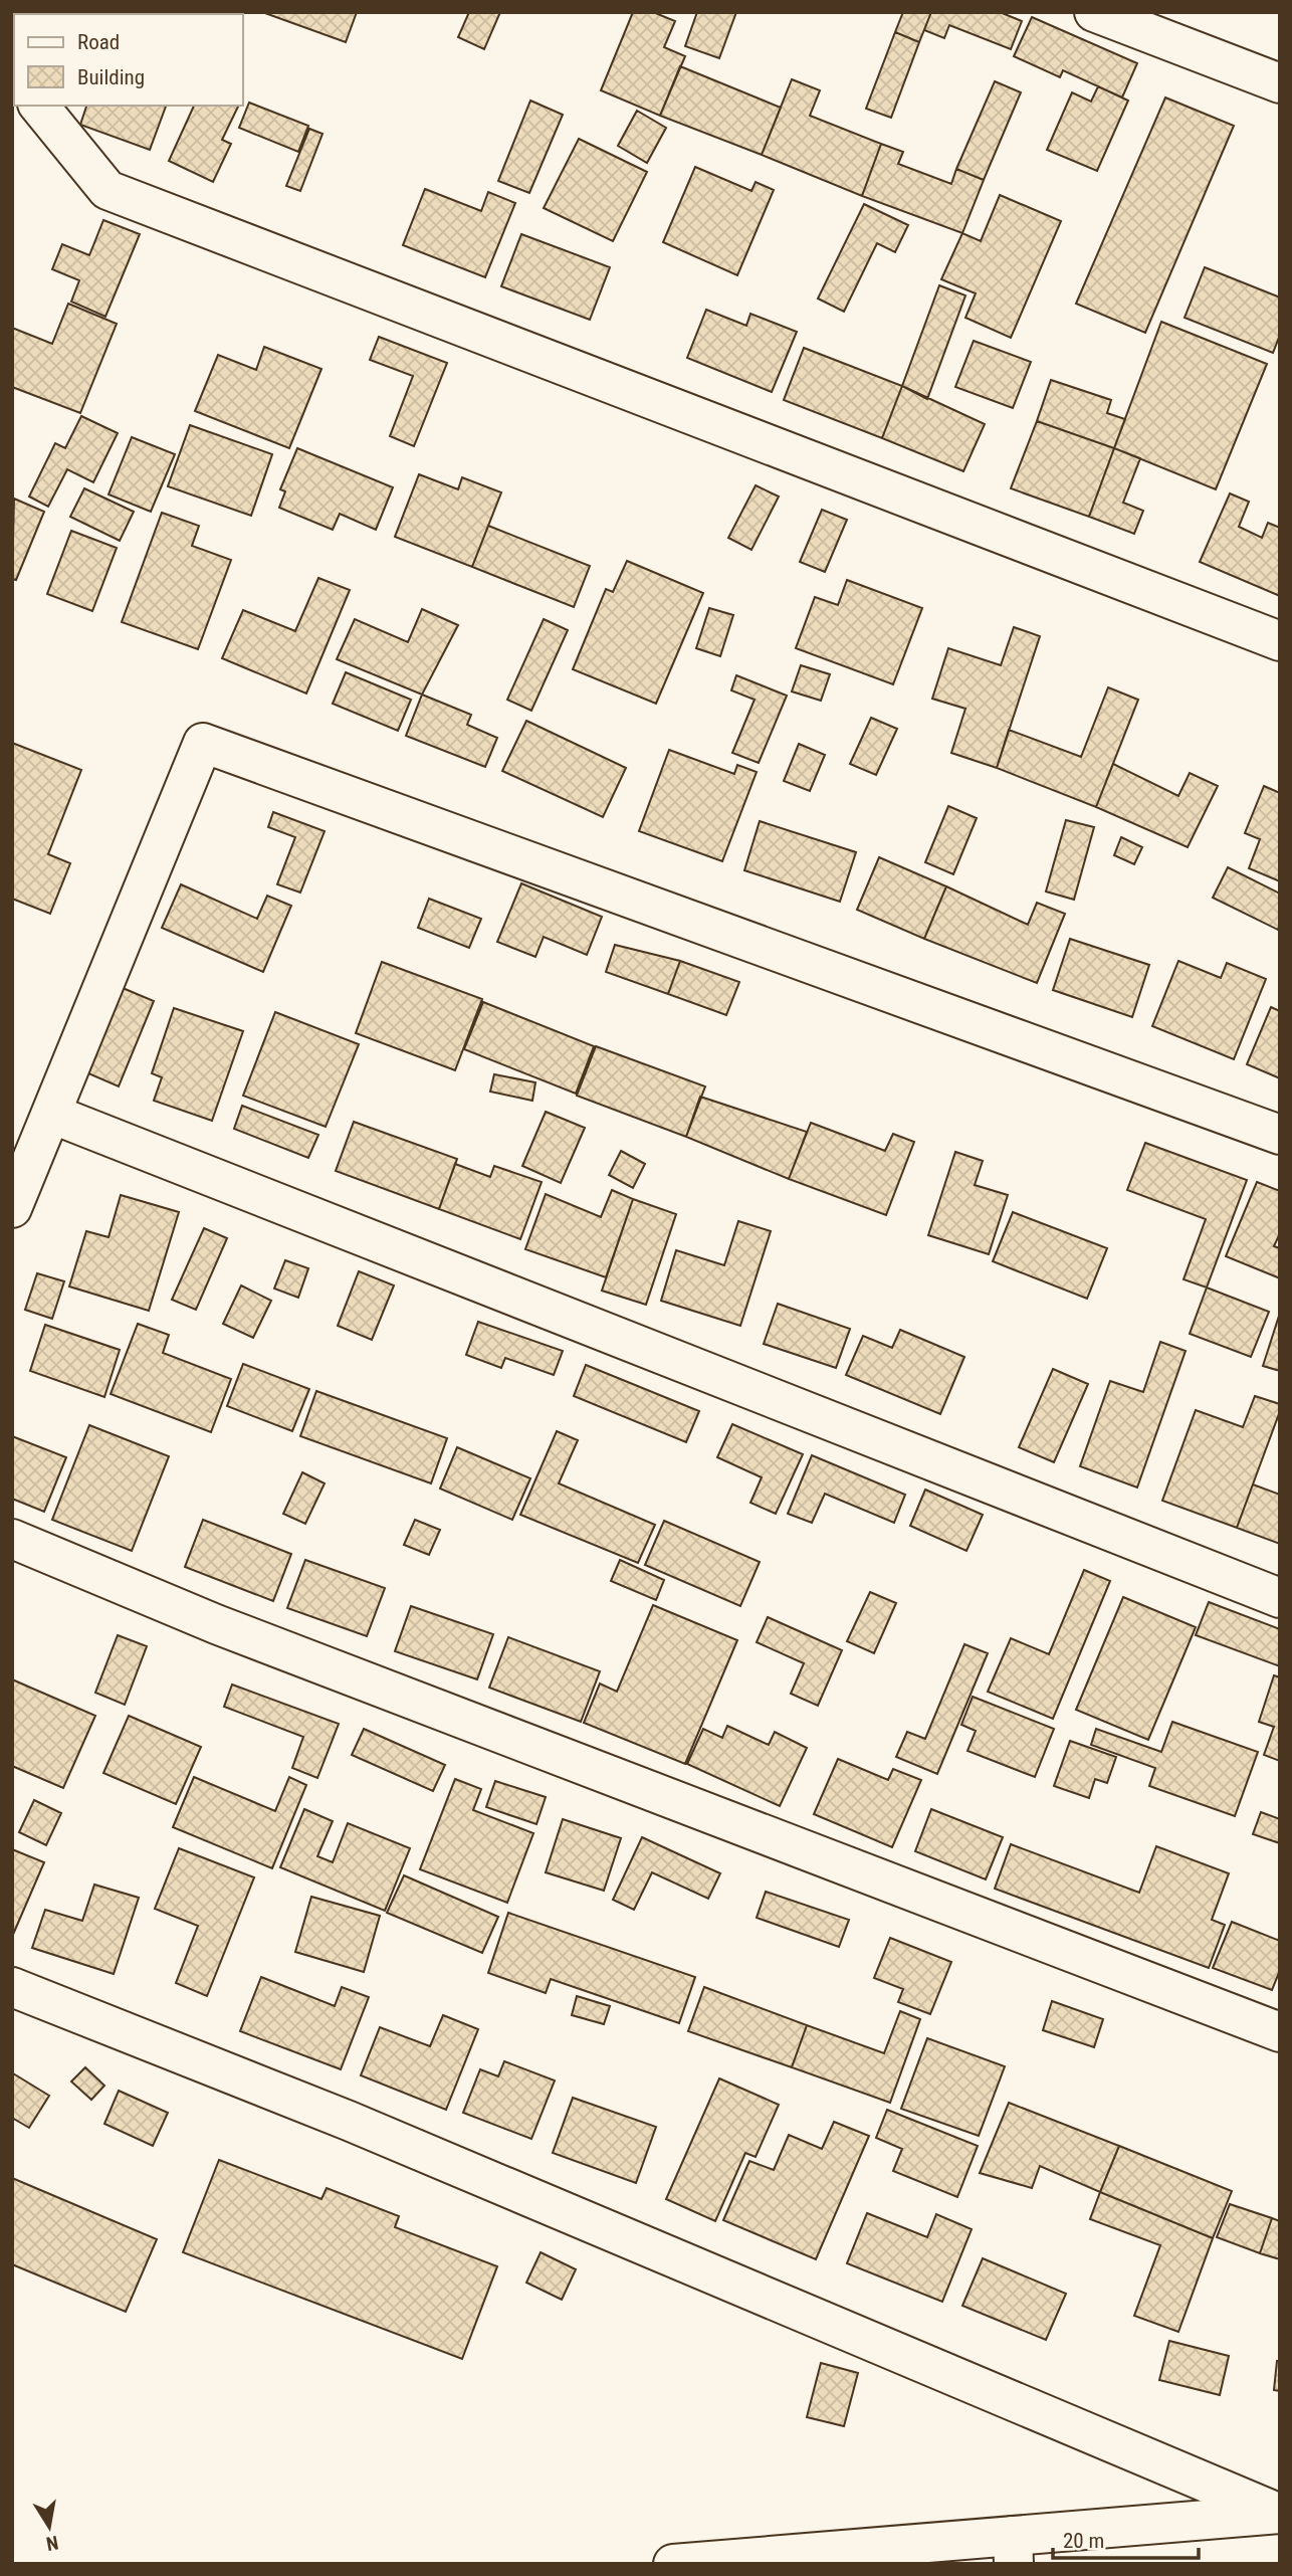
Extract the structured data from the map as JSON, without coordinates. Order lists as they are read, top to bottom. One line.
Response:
{"legend":["Road","Building"],"scale_bar":"20 m","north":"bottom"}
